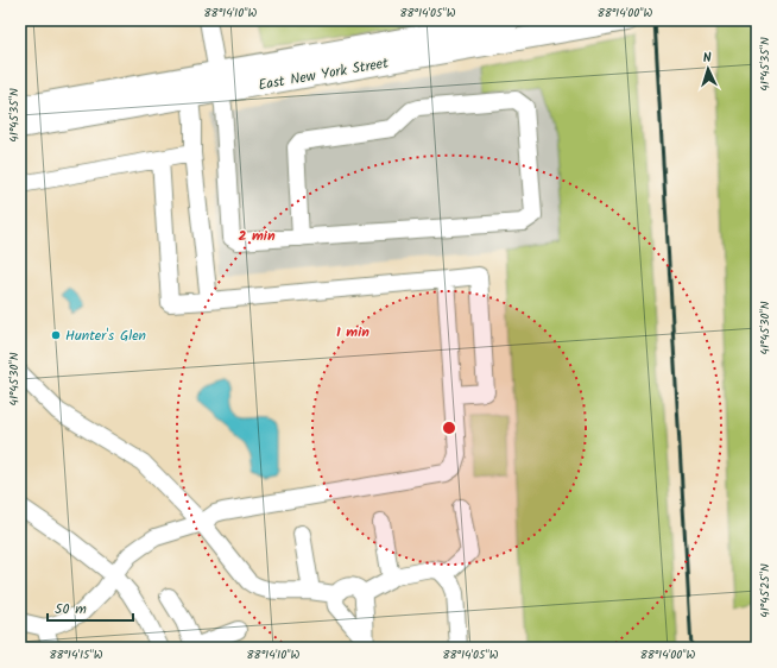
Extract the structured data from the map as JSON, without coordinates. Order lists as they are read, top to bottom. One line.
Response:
{"streets":{"main road":["East New York Street"]},"places":["Hunter's Glen"],"scale_bar":"50 m","north":"top","coordinates":["88°14'10\"W","88°14'05\"W","88°14'00\"W","41°45'35\"N","41°45'30\"N","41°45'25\"N","88°14'15\"W"],"rings":["2 min","1 min"]}
